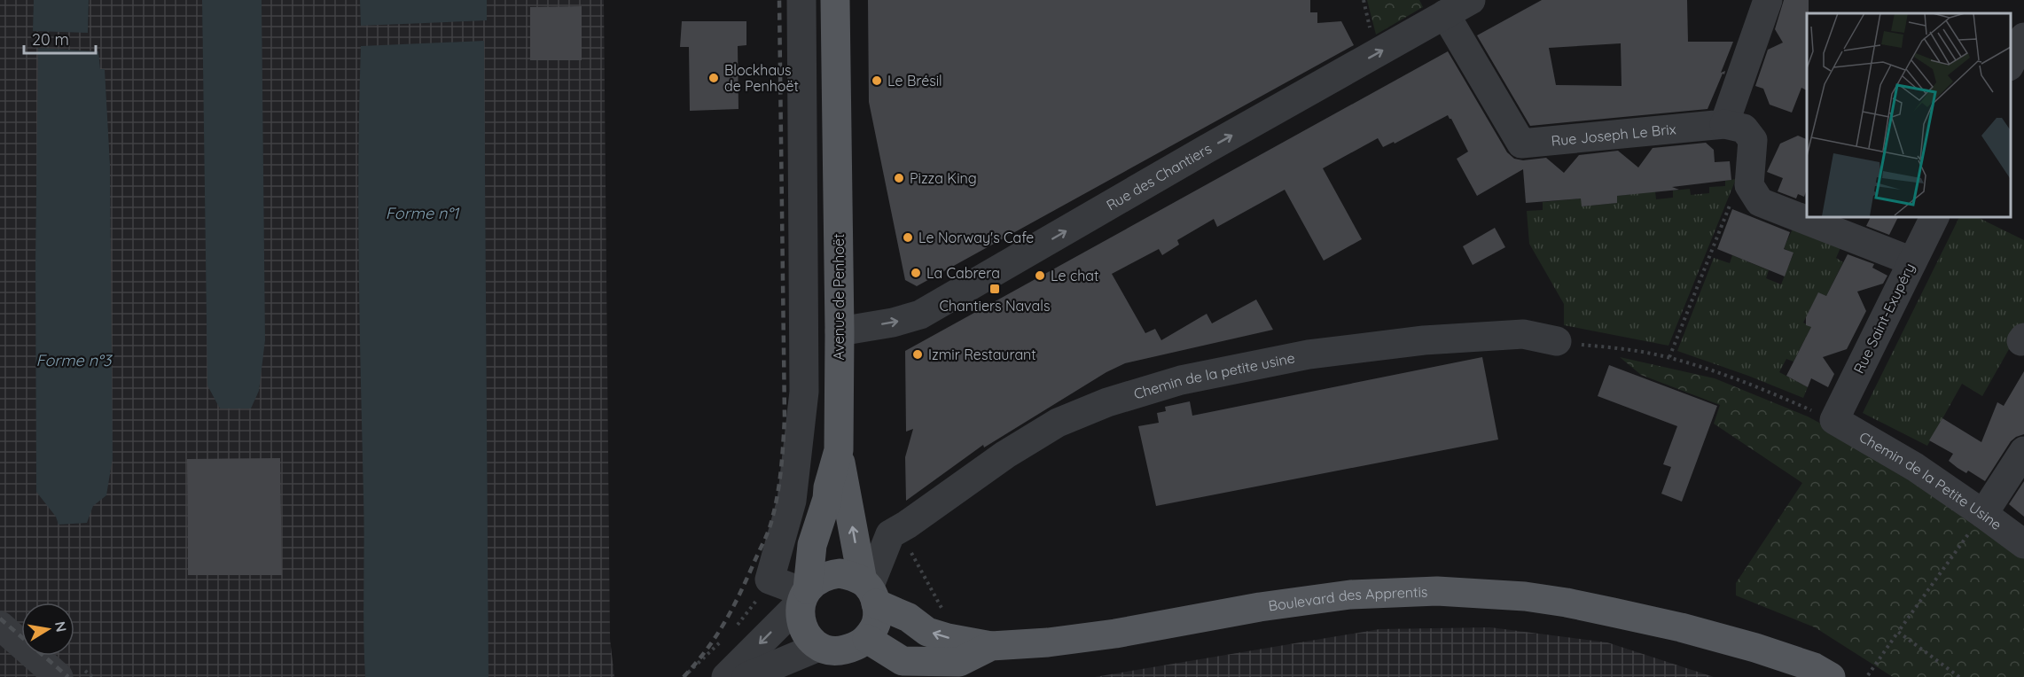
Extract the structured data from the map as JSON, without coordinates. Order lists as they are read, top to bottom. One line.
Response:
{"streets":{"main road":["Avenue de Penhoët","Boulevard des Apprentis"],"street":["Rue Joseph Le Brix","Rue des Chantiers","Rue Saint-Exupéry","Chemin de la petite usine","Chemin de la Petite Usine"]},"crossings":[["Rue Joseph Le Brix","Rue des Chantiers"],["Rue des Chantiers","Avenue de Penhoët"],["Avenue de Penhoët","Chemin de la petite usine"],["Avenue de Penhoët","Boulevard des Apprentis"],["Rue Saint-Exupéry","Chemin de la Petite Usine"],["Chemin de la petite usine","Boulevard des Apprentis"]],"one_way":["Rue des Chantiers"],"water":["Forme n°1","Forme n°3"],"places":{"other":["Blockhaus de Penhoët","Le Brésil","Pizza King","Le Norway's Cafe","La Cabrera","Le chat","Izmir Restaurant"],"transit":["Chantiers Navals"]},"scale_bar":"20 m","north":"right"}
